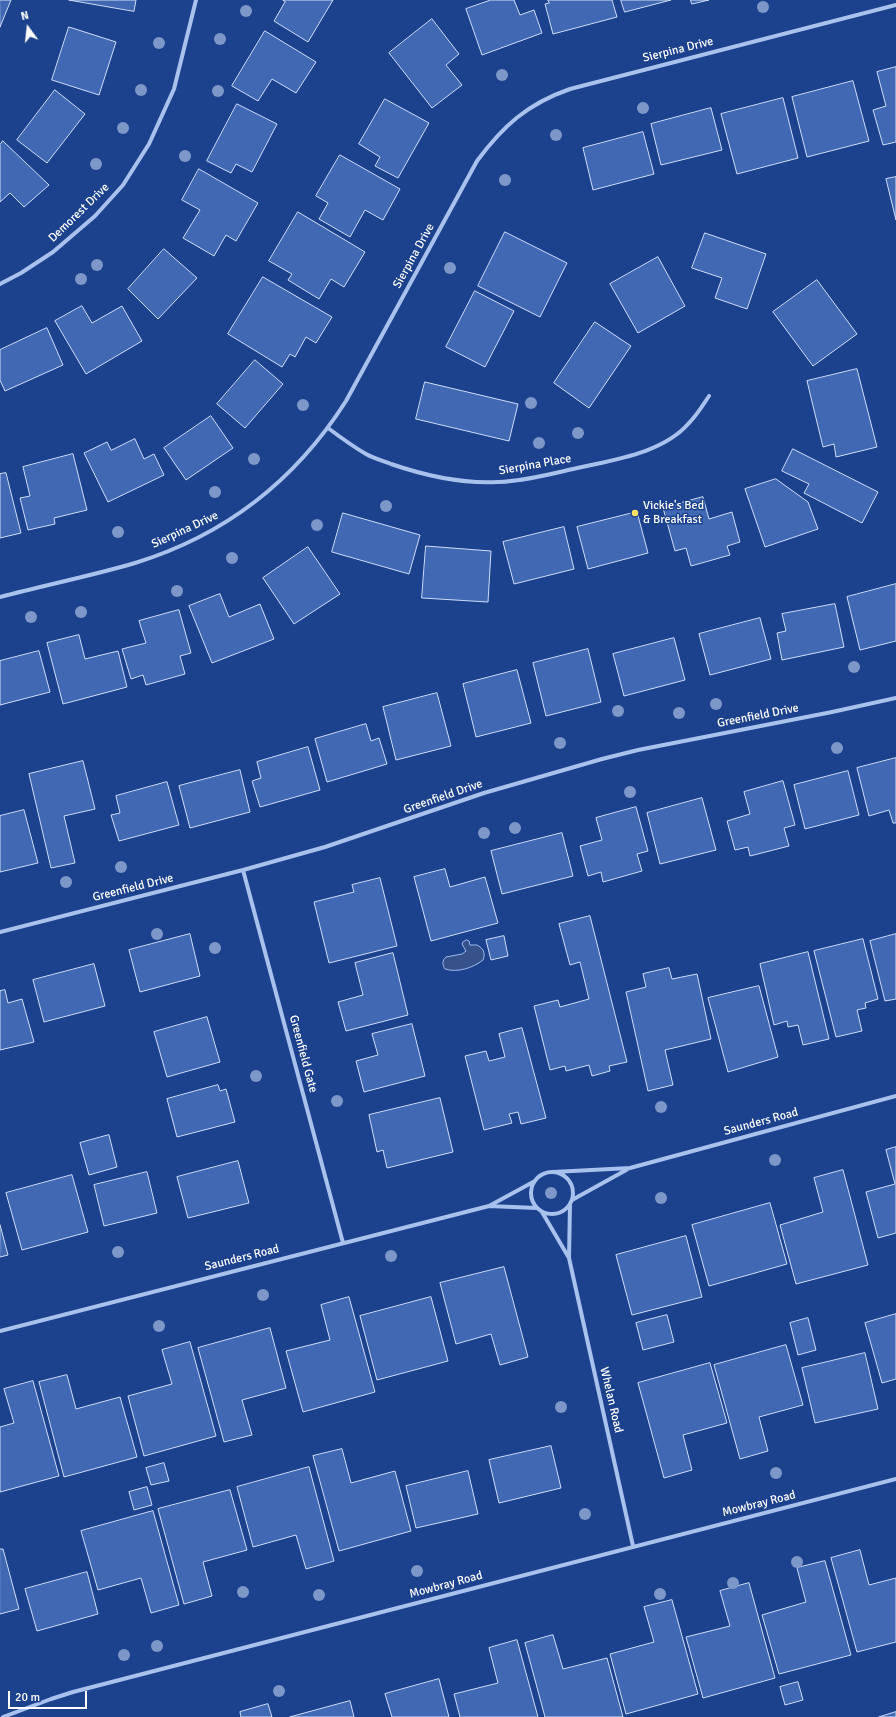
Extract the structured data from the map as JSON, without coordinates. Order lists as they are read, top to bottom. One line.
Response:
{"streets":{"street":["Sierpina Drive","Demorest Drive","Sierpina Place","Greenfield Drive","Greenfield Gate","Saunders Road","Whelan Road","Mowbray Road"]},"crossings":[["Sierpina Drive","Sierpina Place"],["Greenfield Drive","Greenfield Gate"],["Greenfield Gate","Saunders Road"],["Saunders Road","Whelan Road"],["Whelan Road","Mowbray Road"]],"places":["Vickie's Bed & Breakfast"],"scale_bar":"20 m","north":"top"}
